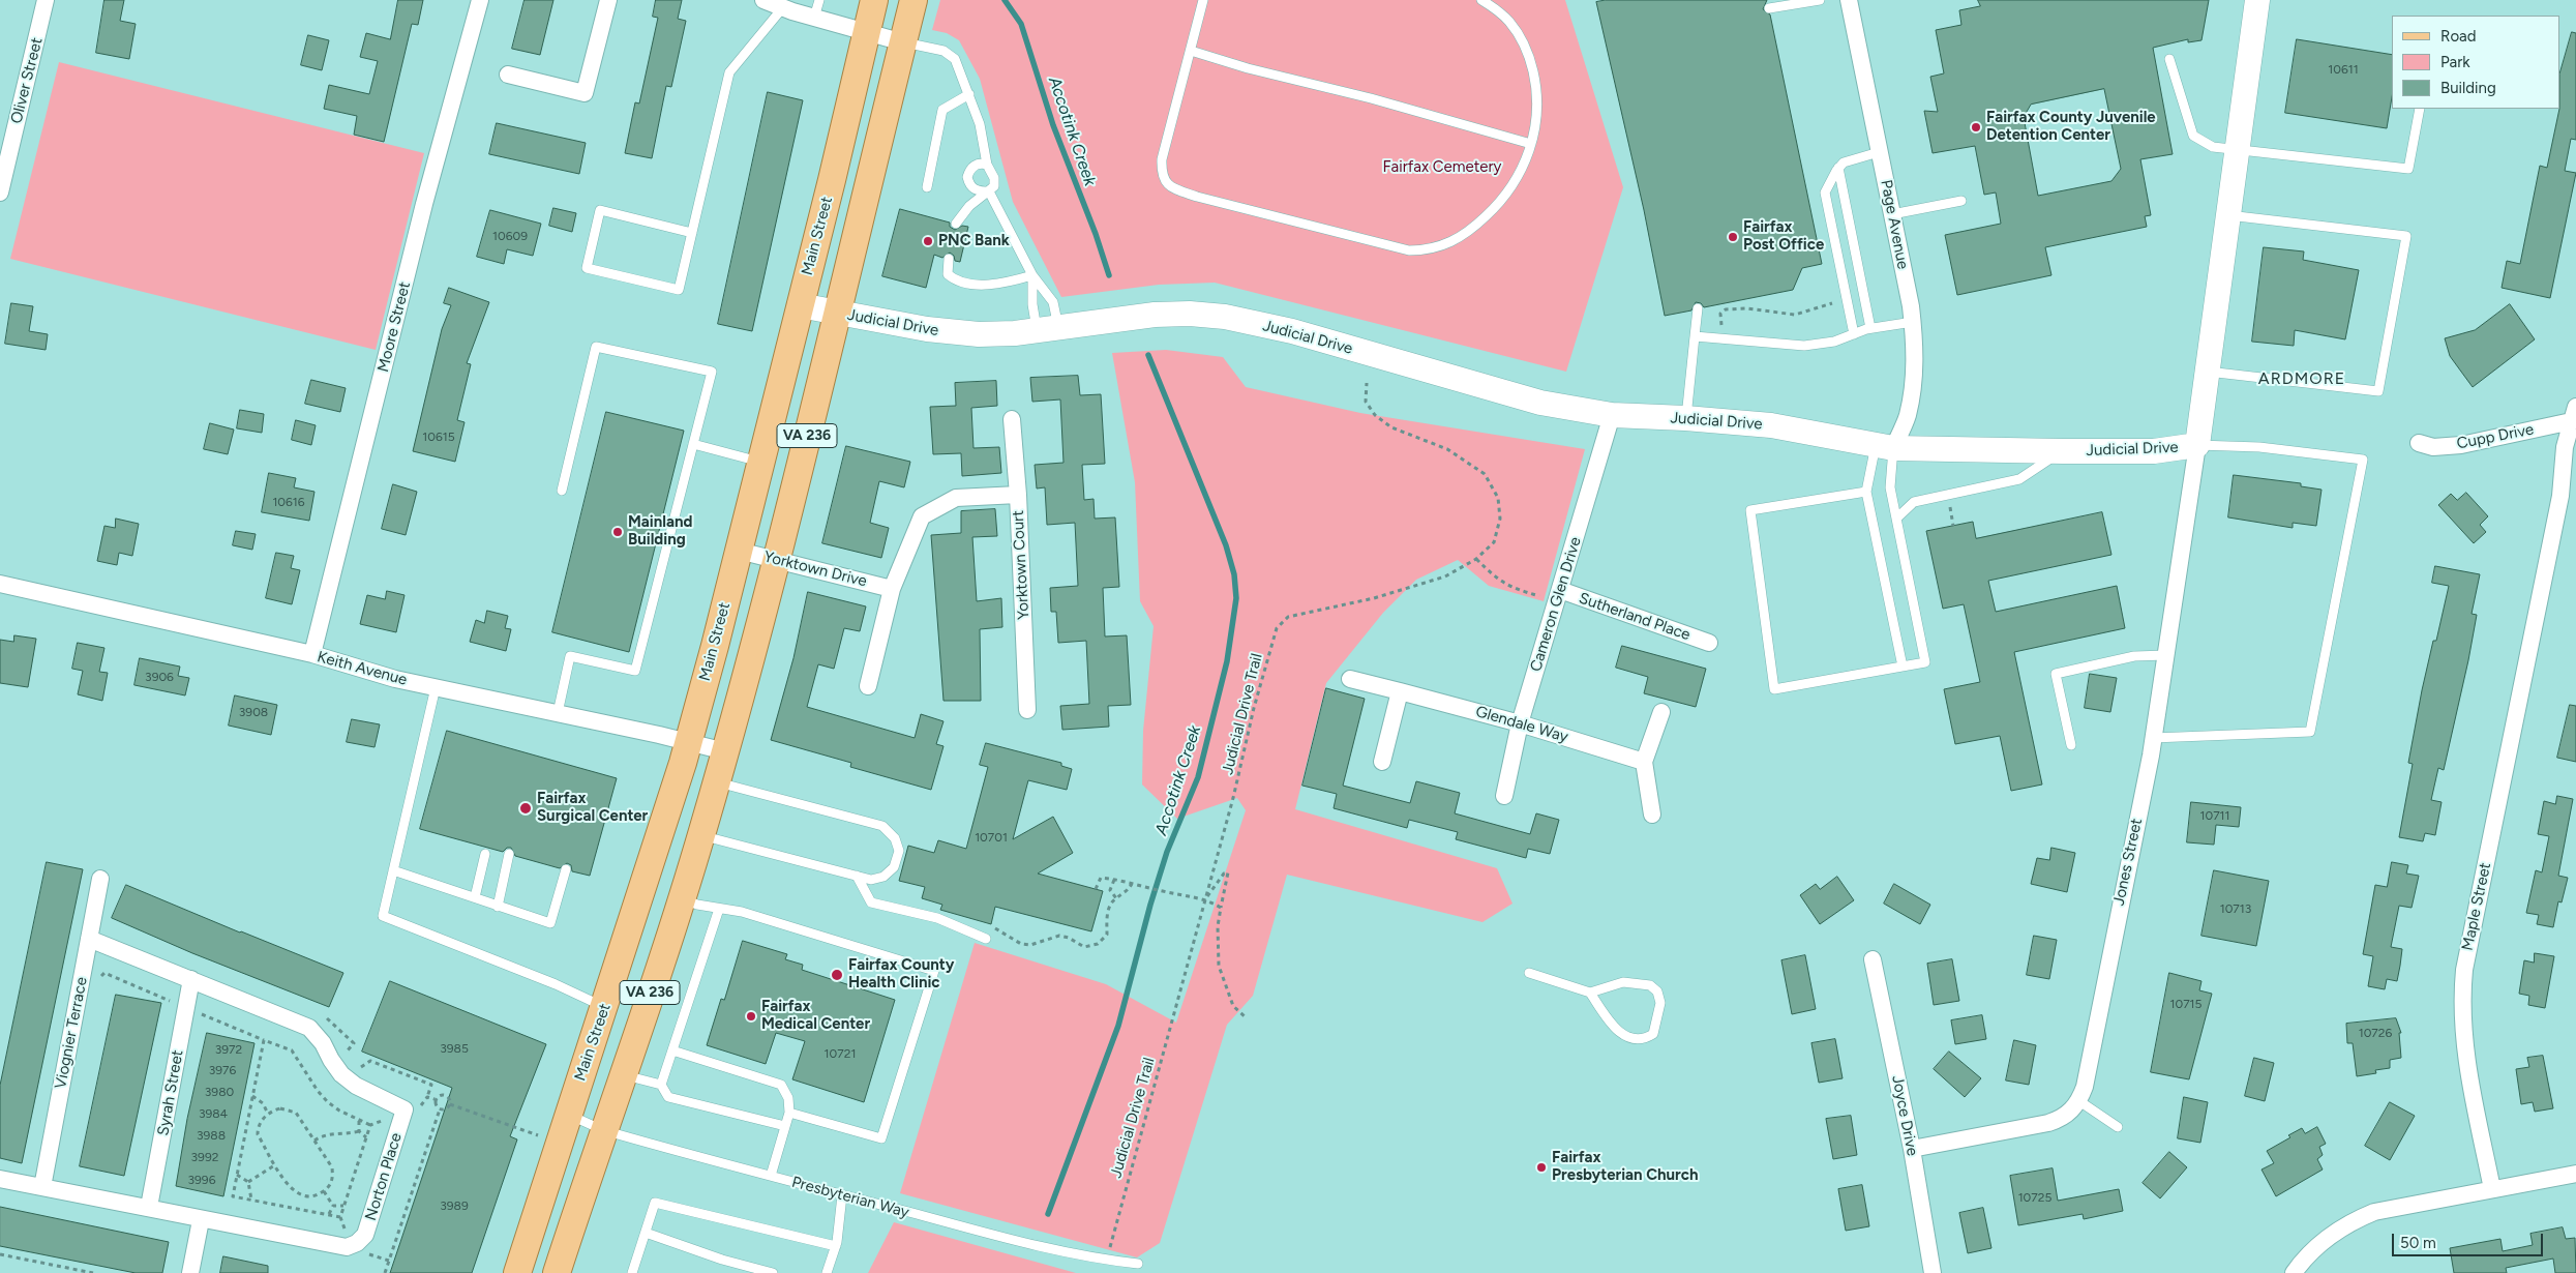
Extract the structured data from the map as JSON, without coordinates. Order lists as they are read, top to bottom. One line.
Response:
{"streets":{"main road":["Main Street","VA 236"],"street":["Oliver Street","Page Avenue","Judicial Drive","Moore Street","Cupp Drive","Yorktown Court","Yorktown Drive","Cameron Glen Drive","Sutherland Place","Keith Avenue","Glendale Way","Jones Street","Maple Street","Viognier Terrace","Syrah Street","Joyce Drive","Norton Place"],"lane":["Presbyterian Way"],"path":["Judicial Drive Trail"]},"crossings":[["Page Avenue","Judicial Drive"],["Main Street","Judicial Drive"],["Main Street","Yorktown Drive"],["Main Street","Keith Avenue"],["Main Street","Presbyterian Way"],["Judicial Drive","VA 236"],["Judicial Drive","Cameron Glen Drive"],["Judicial Drive","Jones Street"],["Moore Street","Keith Avenue"],["VA 236","Yorktown Drive"],["VA 236","Keith Avenue"],["VA 236","Presbyterian Way"],["Cupp Drive","Maple Street"],["Cameron Glen Drive","Sutherland Place"],["Cameron Glen Drive","Glendale Way"],["Judicial Drive Trail","Presbyterian Way"],["Viognier Terrace","Norton Place"],["Syrah Street","Norton Place"]],"districts":["ARDMORE"],"water":["Accotink Creek"],"parks":["Fairfax Cemetery"],"places":["Fairfax County Juvenile Detention Center","Fairfax Post Office","PNC Bank","Mainland Building","Fairfax Surgical Center","Fairfax County Health Clinic","Fairfax Medical Center","Fairfax Presbyterian Church"],"house_numbers":["10611","10609","10615","10616","3906","3908","10711","10701","10713","10715","10726","3985","3972","10721","3976","3980","3984","3988","3992","3996","10725","3989"],"legend":["Road","Park","Building"],"scale_bar":"50 m"}
